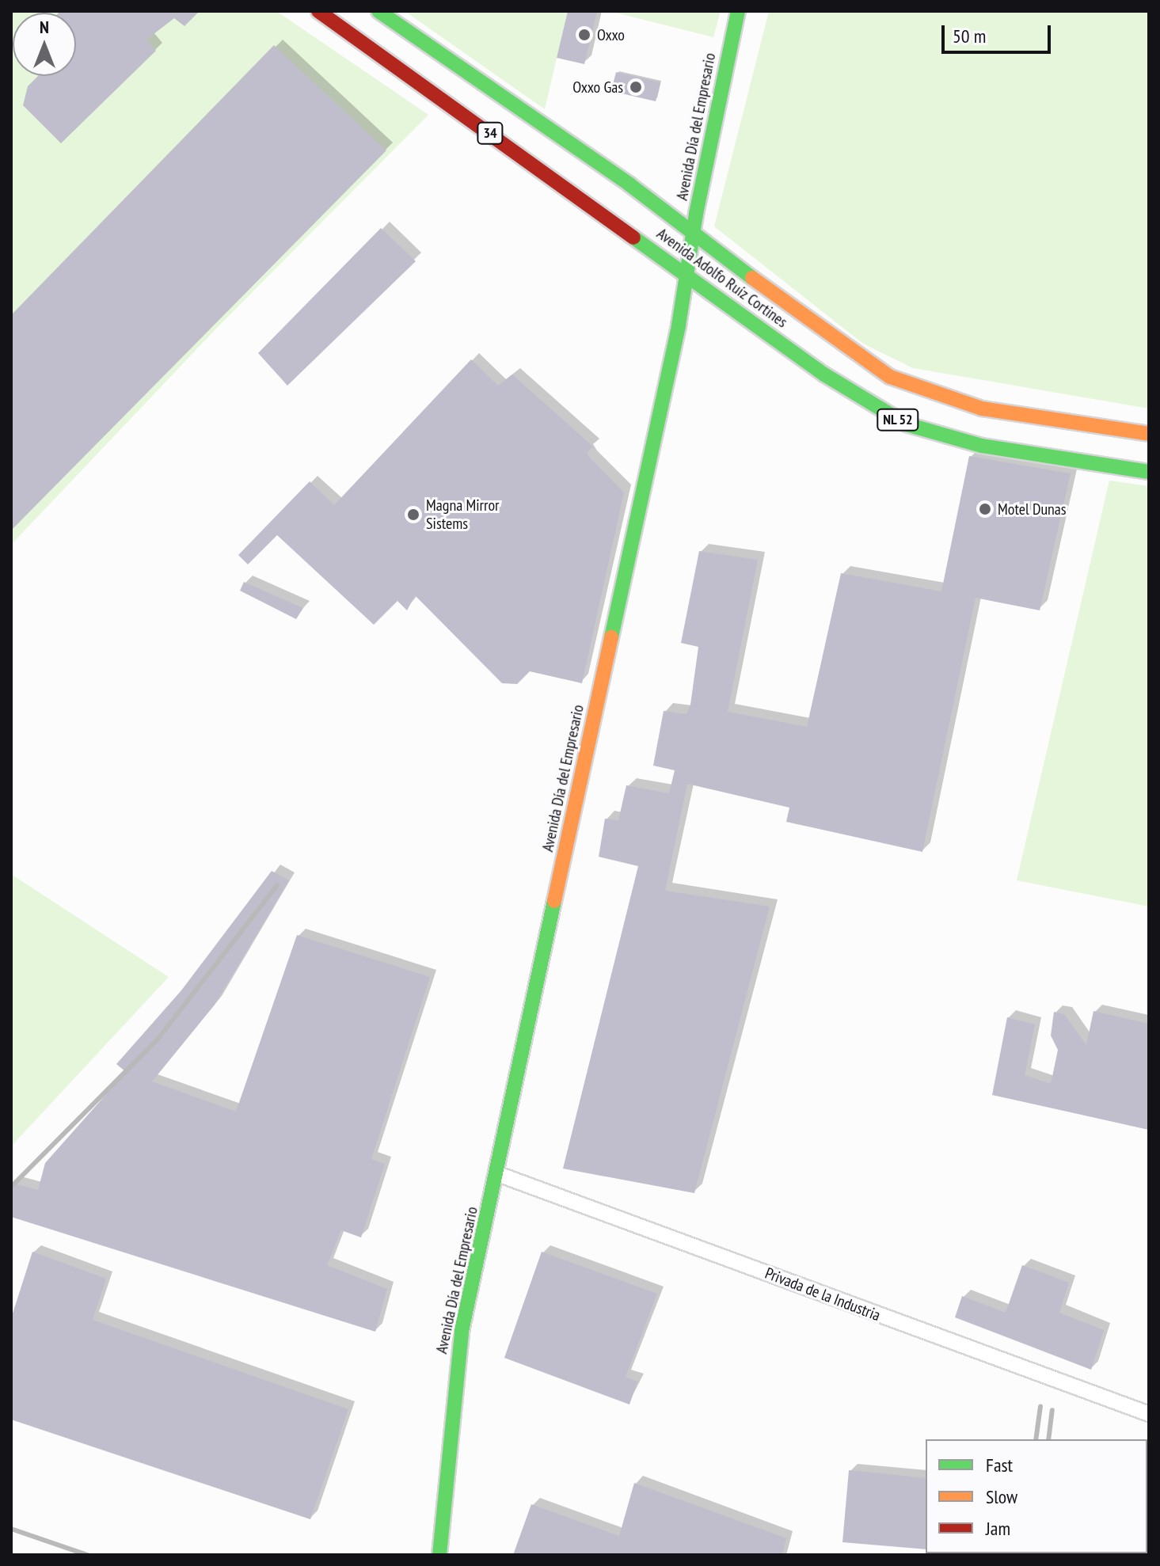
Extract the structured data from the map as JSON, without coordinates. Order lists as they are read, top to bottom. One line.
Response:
{"streets":{"main road":["Avenida Día del Empresario","34","Avenida Adolfo Ruíz Cortines","NL 52"],"street":["Privada de la Industria"]},"crossings":[["Avenida Día del Empresario","Avenida Adolfo Ruíz Cortines"],["Avenida Día del Empresario","Privada de la Industria"]],"places":["Oxxo","Oxxo Gas","Motel Dunas","Magna Mirror Sistems"],"legend":["Fast","Slow","Jam"],"scale_bar":"50 m","north":"top"}
